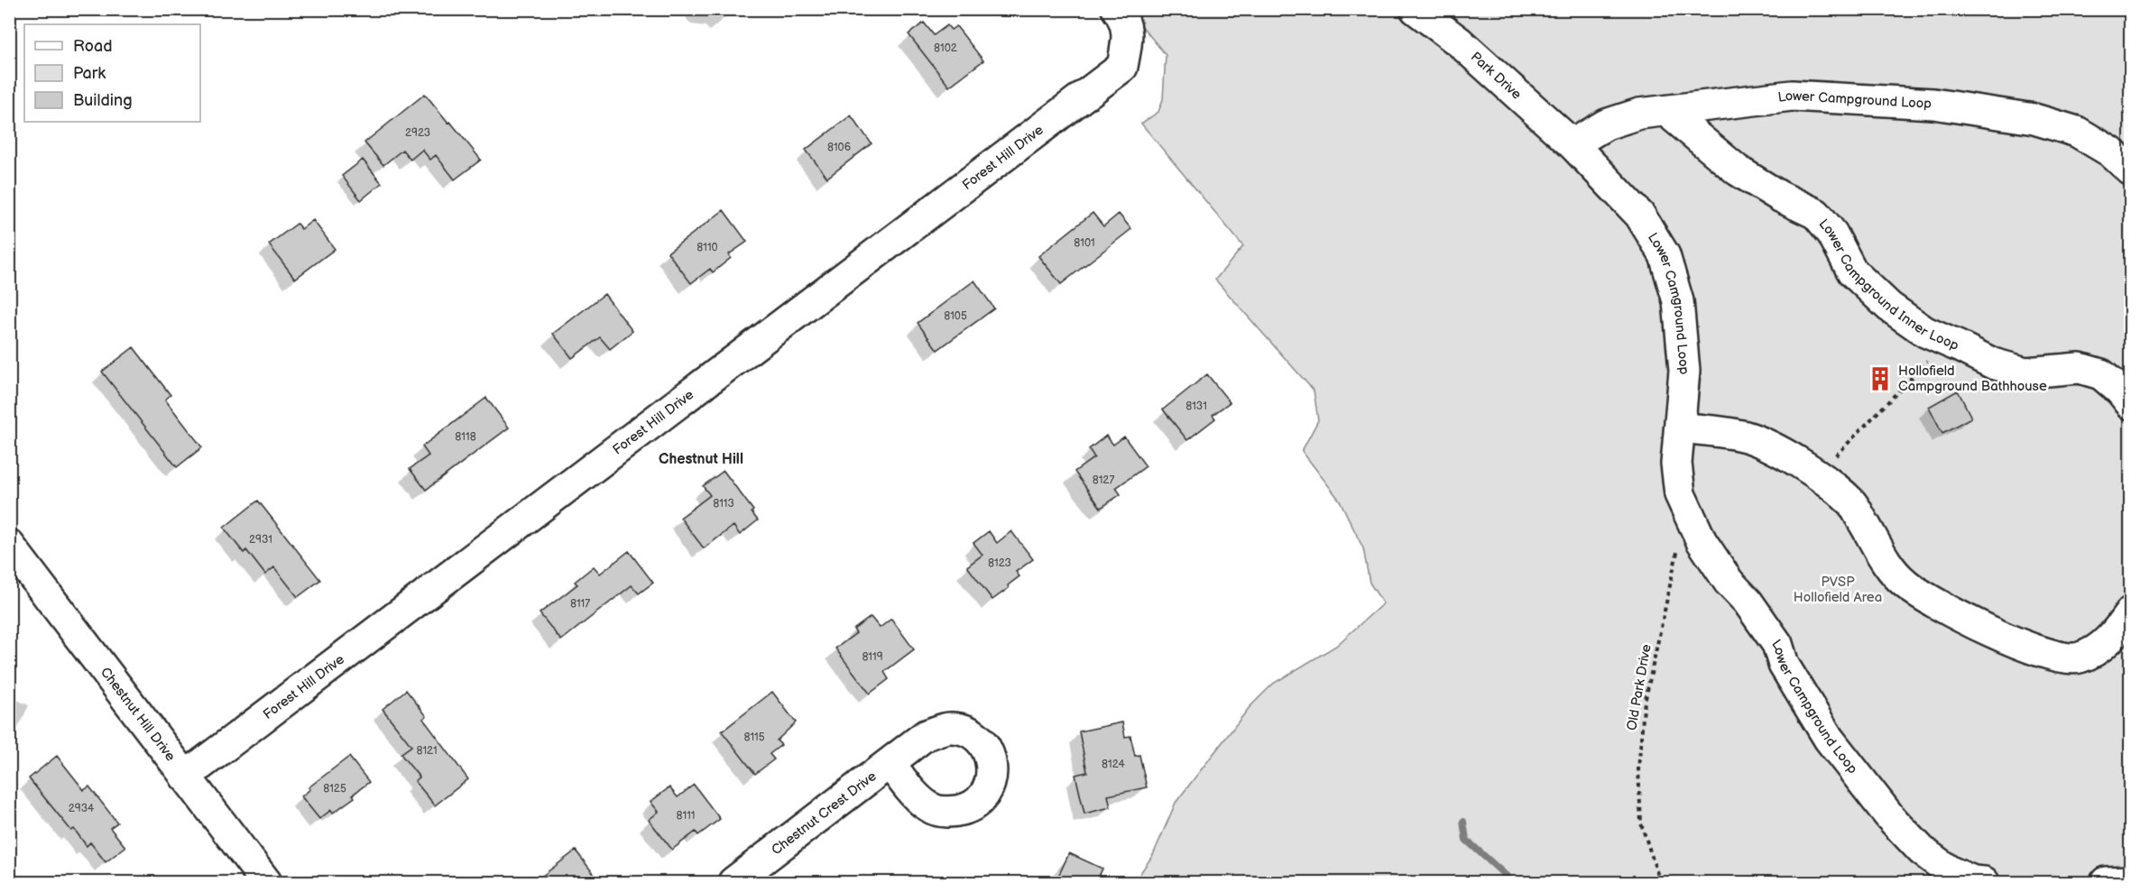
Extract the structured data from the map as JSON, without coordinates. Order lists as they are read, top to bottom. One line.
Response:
{"streets":{"street":["Park Drive","Lower Campground Loop","Forest Hill Drive","Lower Campground Inner Loop","Lower Camground Loop","Chestnut Hill Drive","Chestnut Crest Drive"],"path":["Old Park Drive"]},"crossings":[["Park Drive","Lower Campground Loop"],["Park Drive","Lower Camground Loop"],["Lower Campground Loop","Lower Campground Inner Loop"],["Lower Campground Loop","Lower Camground Loop"],["Forest Hill Drive","Chestnut Hill Drive"]],"districts":["Chestnut Hill"],"parks":["PVSP Hollofield Area"],"places":{"building":["Hollofield Campground Bathhouse"]},"house_numbers":["8102","2923","8106","8101","8110","8105","8131","8118","8127","8113","2931","8123","8117","8119","8115","8121","8124","8125","2934","8111"],"legend":["Road","Park","Building"]}
